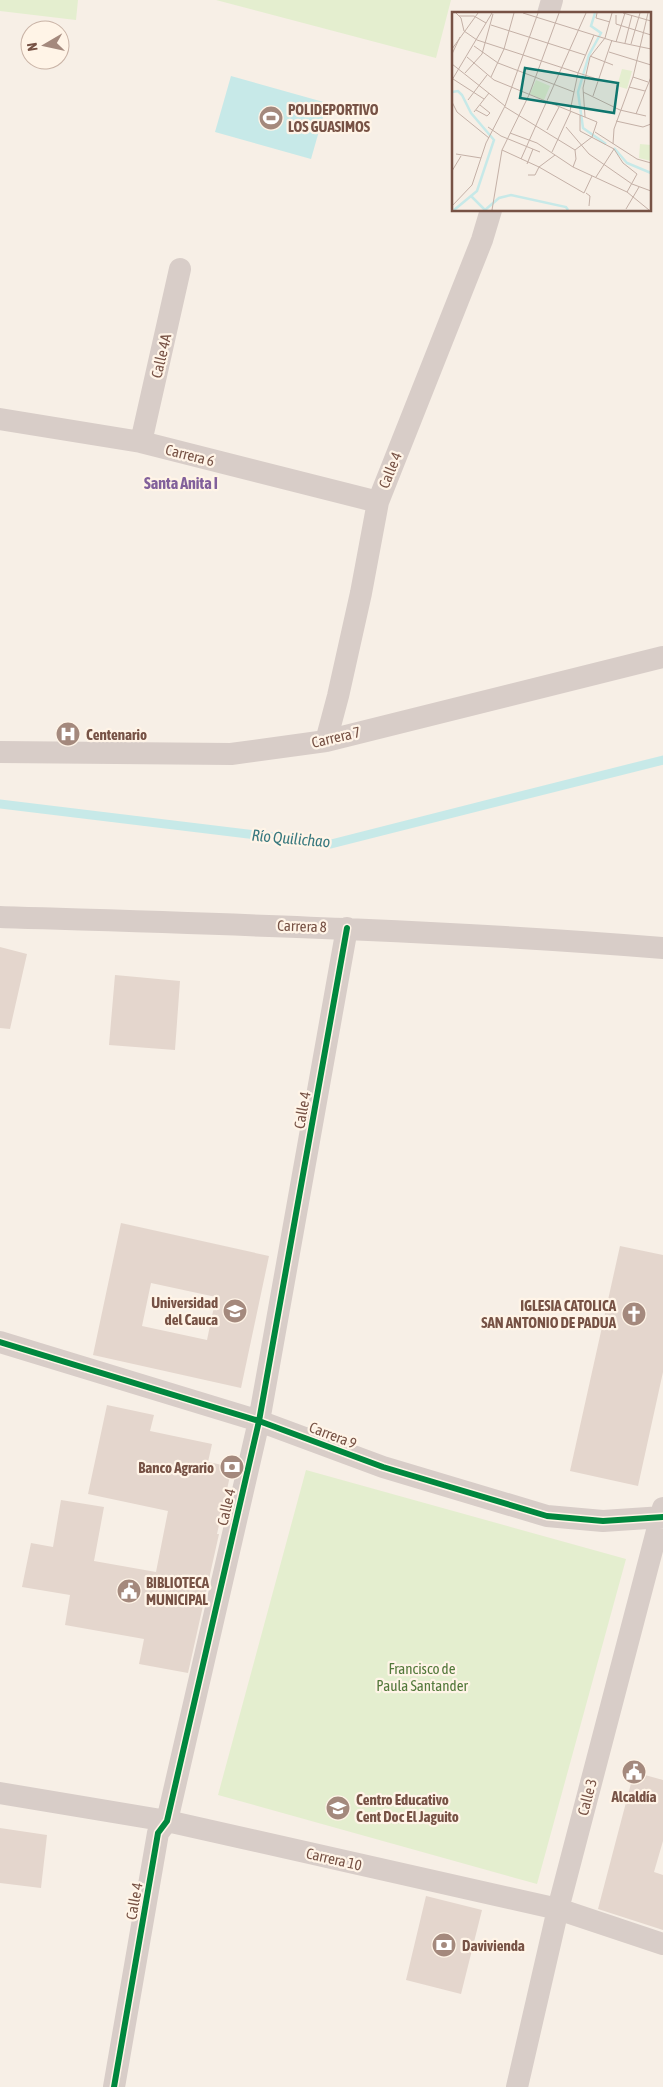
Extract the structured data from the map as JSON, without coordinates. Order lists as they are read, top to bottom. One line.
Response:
{"streets":{"street":["Calle 4A","Carrera 6","Calle 4","Carrera 7","Carrera 8","Carrera 9","Calle 3","Carrera 10"]},"crossings":[["Calle 4A","Carrera 6"],["Carrera 6","Calle 4"],["Calle 4","Carrera 7"],["Calle 4","Carrera 8"],["Calle 4","Carrera 9"],["Calle 4","Carrera 10"],["Carrera 9","Calle 3"],["Calle 3","Carrera 10"]],"districts":["Santa Anita I"],"water":["Río Quilichao"],"parks":["Francisco de Paula Santander"],"places":{"sports":["POLIDEPORTIVO LOS GUASIMOS"],"hospital":["Centenario"],"school or university":["Universidad del Cauca","Centro Educativo Cent Doc El Jaguito"],"church":["IGLESIA CATOLICA SAN ANTONIO DE PADUA"],"bank":["Banco Agrario","Davivienda"],"public building":["BIBLIOTECA MUNICIPAL","Alcaldía"]},"north":"left"}
